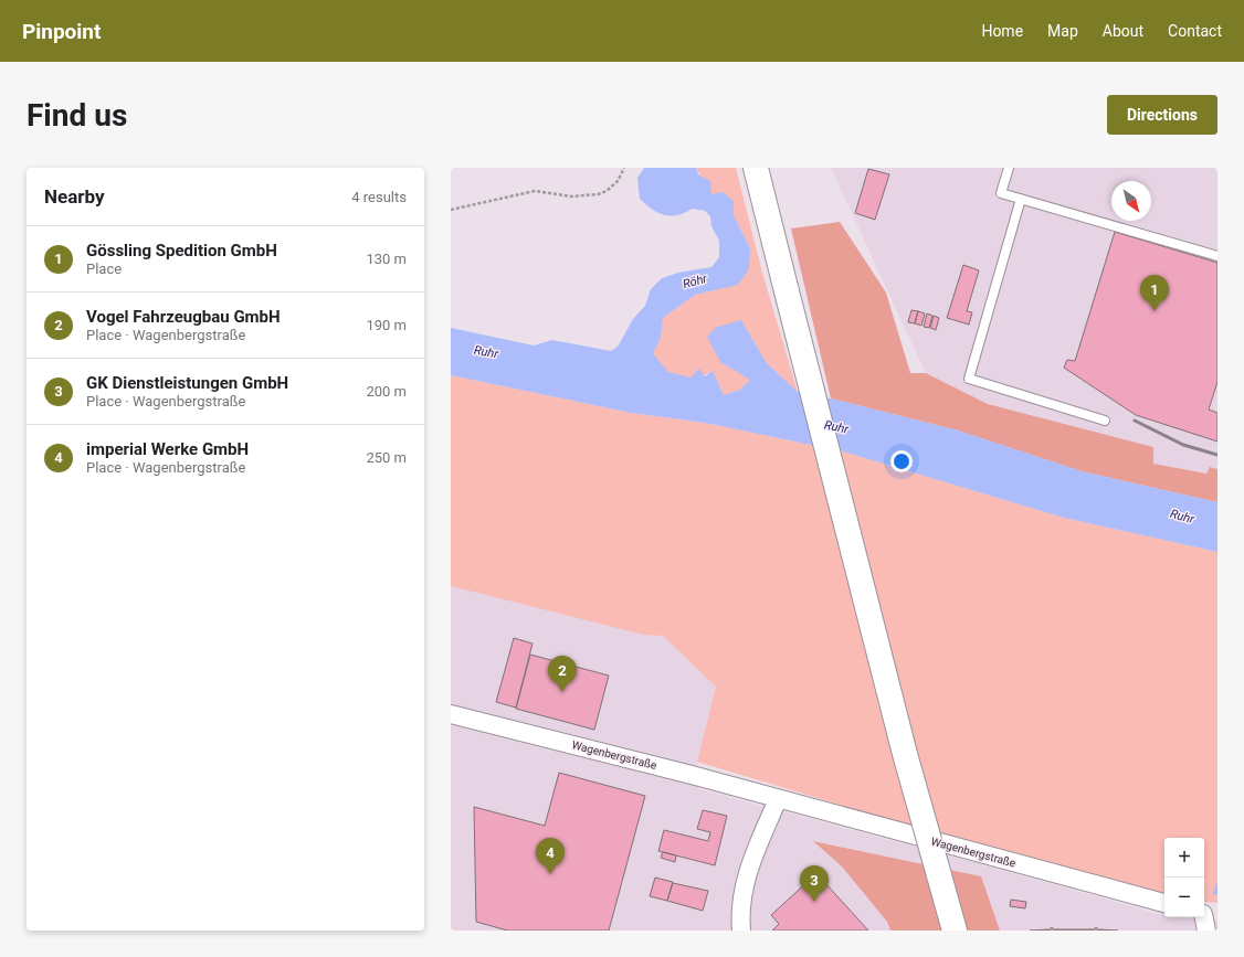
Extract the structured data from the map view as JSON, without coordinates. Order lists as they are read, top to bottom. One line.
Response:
{"streets":{"street":["Wagenbergstraße"]},"water":["Röhr","Ruhr"],"north":"bottom right","page":{"header":"Pinpoint","nav":["Home","Map","About","Contact"],"buttons":"Directions","title":"Find us","heading":["Nearby","4 results"],"list":[{"mark":"1","name":"Gössling Spedition GmbH","note":"Place","value":"130 m"},{"mark":"2","name":"Vogel Fahrzeugbau GmbH","note":"Place · Wagenbergstraße","value":"190 m"},{"mark":"3","name":"GK Dienstleistungen GmbH","note":"Place · Wagenbergstraße","value":"200 m"},{"mark":"4","name":"imperial Werke GmbH","note":"Place · Wagenbergstraße","value":"250 m"}],"pins":["1","2","4","3"],"map_buttons":["+","−"]}}
